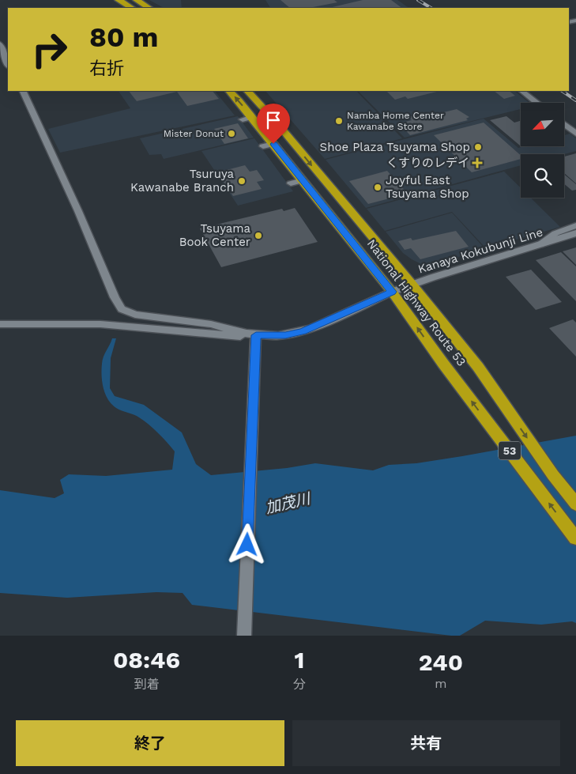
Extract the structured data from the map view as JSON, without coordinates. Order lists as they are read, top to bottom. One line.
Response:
{"streets":{"highway":["National Highway Route 53","53"],"street":["Kanaya Kokubunji Line"]},"crossings":[["Kanaya Kokubunji Line","National Highway Route 53"]],"water":["加茂川"],"places":{"other":["Namba Home Center Kawanabe Store","Mister Donut","Shoe Plaza Tsuyama Shop","Tsuruya Kawanabe Branch","Joyful East Tsuyama Shop","Tsuyama Book Center"],"health":["くすりのレデイ"]},"north":"bottom left","page":{"turn":["80 m","右折"],"eta":["08:46","到着","1","分","240","m"],"buttons":["終了","共有"]}}
